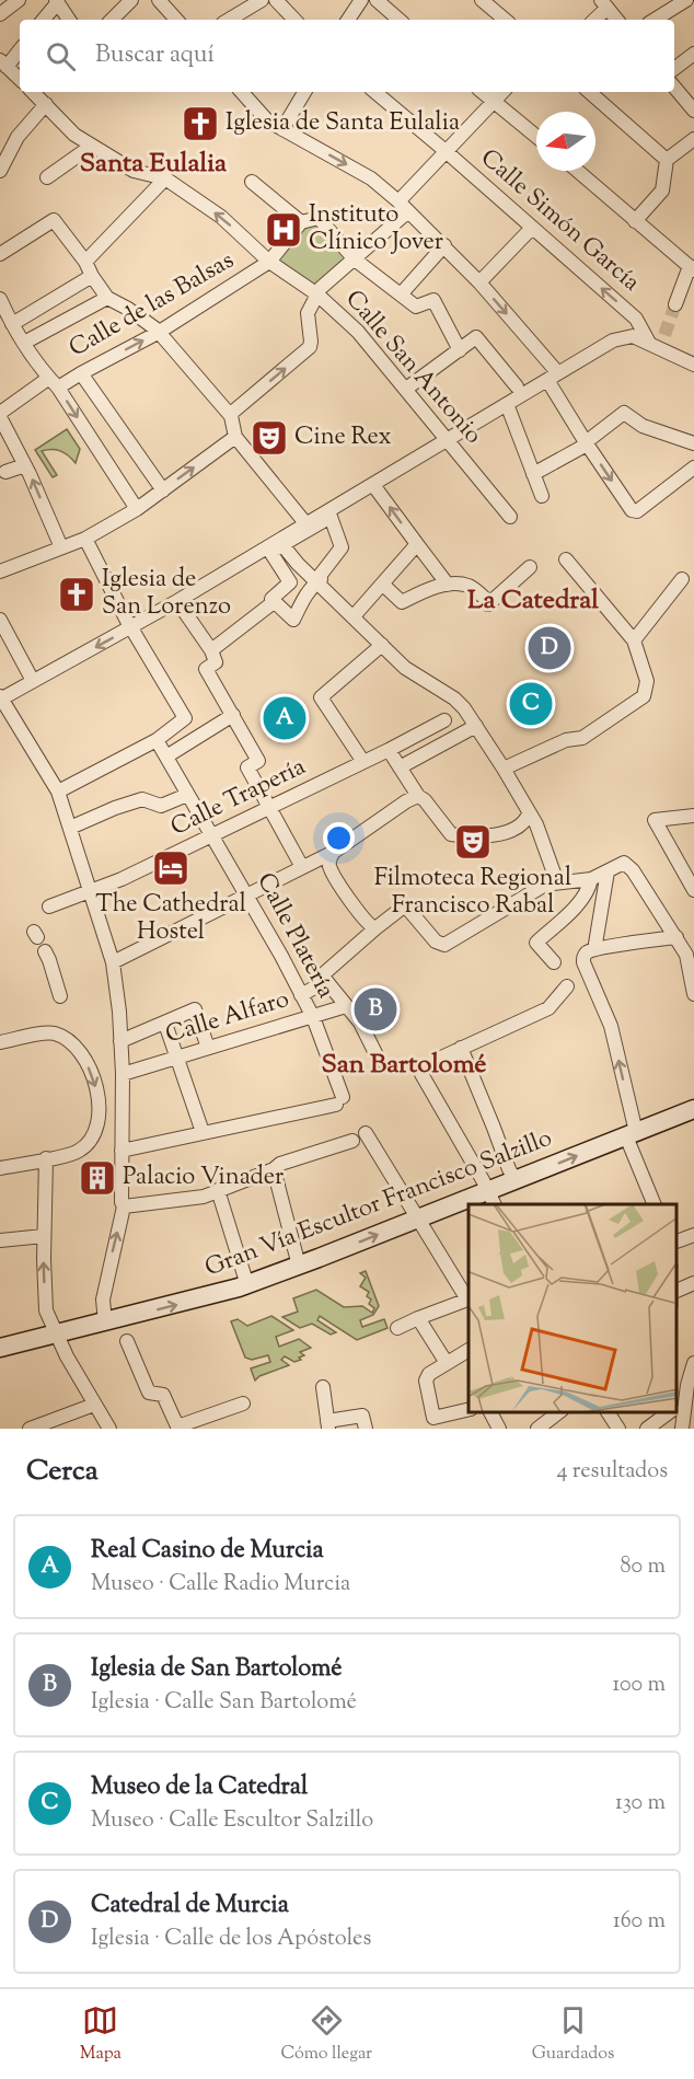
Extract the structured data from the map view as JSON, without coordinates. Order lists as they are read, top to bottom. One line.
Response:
{"streets":{"main road":["Gran Vía Escultor Francisco Salzillo"],"street":["Calle Simón García","Calle de las Balsas","Calle San Antonio","Calle Trapería","Calle Platería","Calle Alfaro"]},"crossings":[["Calle de las Balsas","Calle San Antonio"],["Calle Trapería","Calle Platería"],["Calle Platería","Calle Alfaro"]],"one_way":["Gran Vía Escultor Francisco Salzillo"],"districts":["Santa Eulalia","La Catedral","San Bartolomé"],"places":{"church":["Iglesia de Santa Eulalia","Iglesia de San Lorenzo"],"hospital":["Instituto Clínico Jover"],"theatre":["Cine Rex","Filmoteca Regional Francisco Rabal"],"hotel":["The Cathedral Hostel"],"building":["Palacio Vinader"]},"north":"left","page":{"search":"Buscar aquí","pins":["D","C","A","B"],"heading":["Cerca","4 resultados"],"list":[{"mark":"A","name":"Real Casino de Murcia","note":"Museo · Calle Radio Murcia","value":"80 m"},{"mark":"B","name":"Iglesia de San Bartolomé","note":"Iglesia · Calle San Bartolomé","value":"100 m"},{"mark":"C","name":"Museo de la Catedral","note":"Museo · Calle Escultor Salzillo","value":"130 m"},{"mark":"D","name":"Catedral de Murcia","note":"Iglesia · Calle de los Apóstoles","value":"160 m"}],"nav":["Mapa","Cómo llegar","Guardados"]}}
